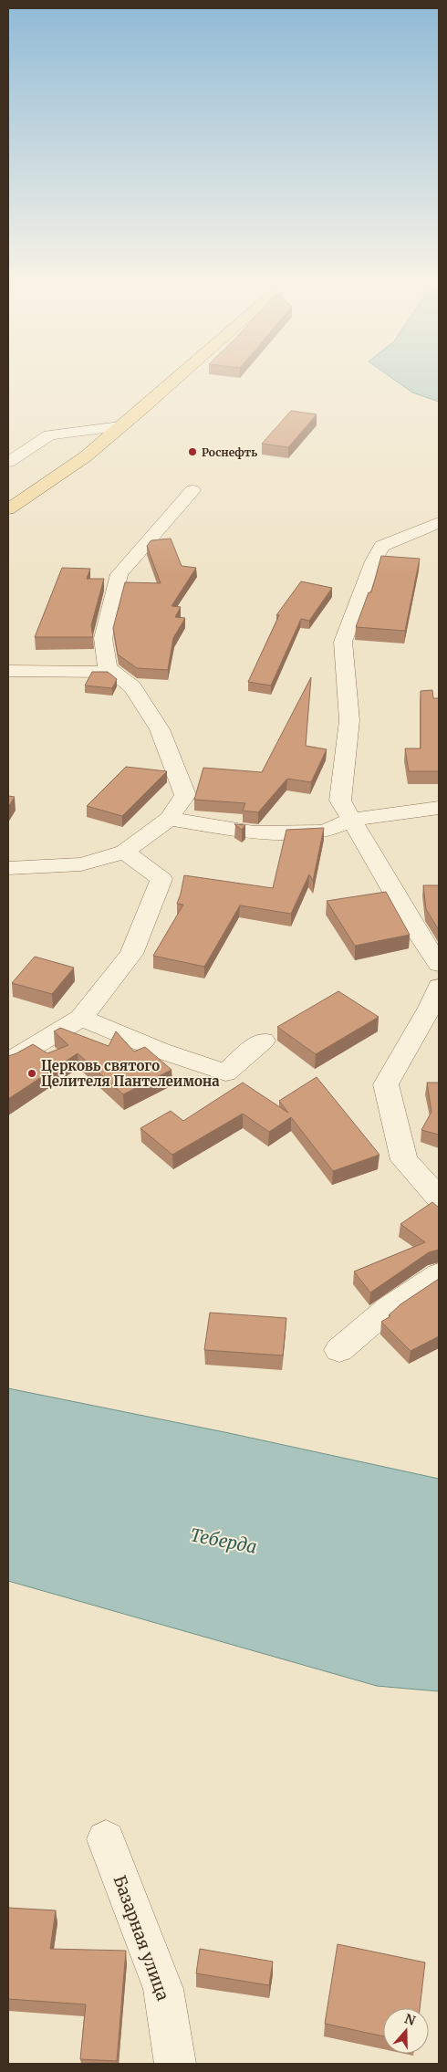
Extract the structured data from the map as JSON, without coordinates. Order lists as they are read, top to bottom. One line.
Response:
{"streets":{"street":["Базарная улица"]},"water":["Теберда"],"places":["Роснефть","Церковь святого Целителя Пантелеимона"],"north":"top"}
